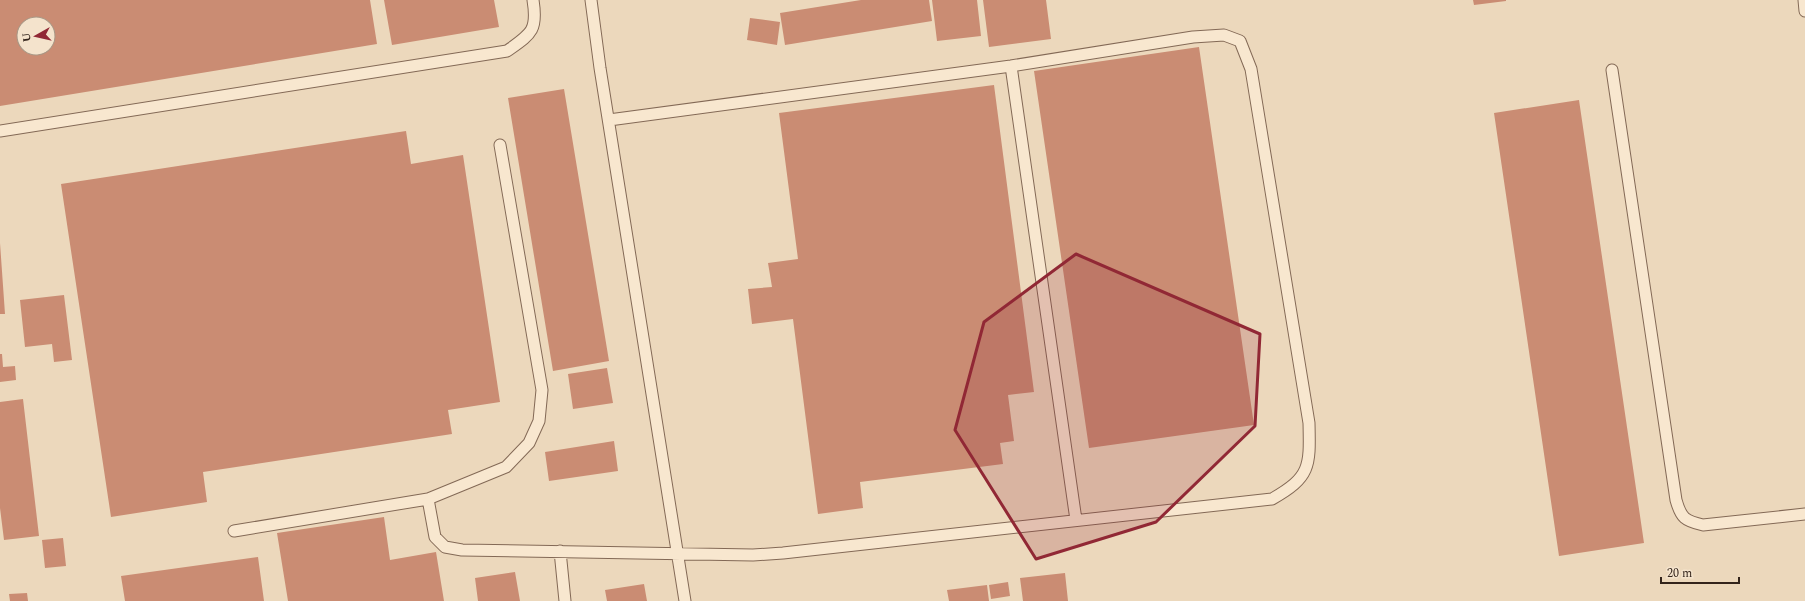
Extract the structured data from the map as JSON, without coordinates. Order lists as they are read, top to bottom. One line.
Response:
{"scale_bar":"20 m","north":"left"}
